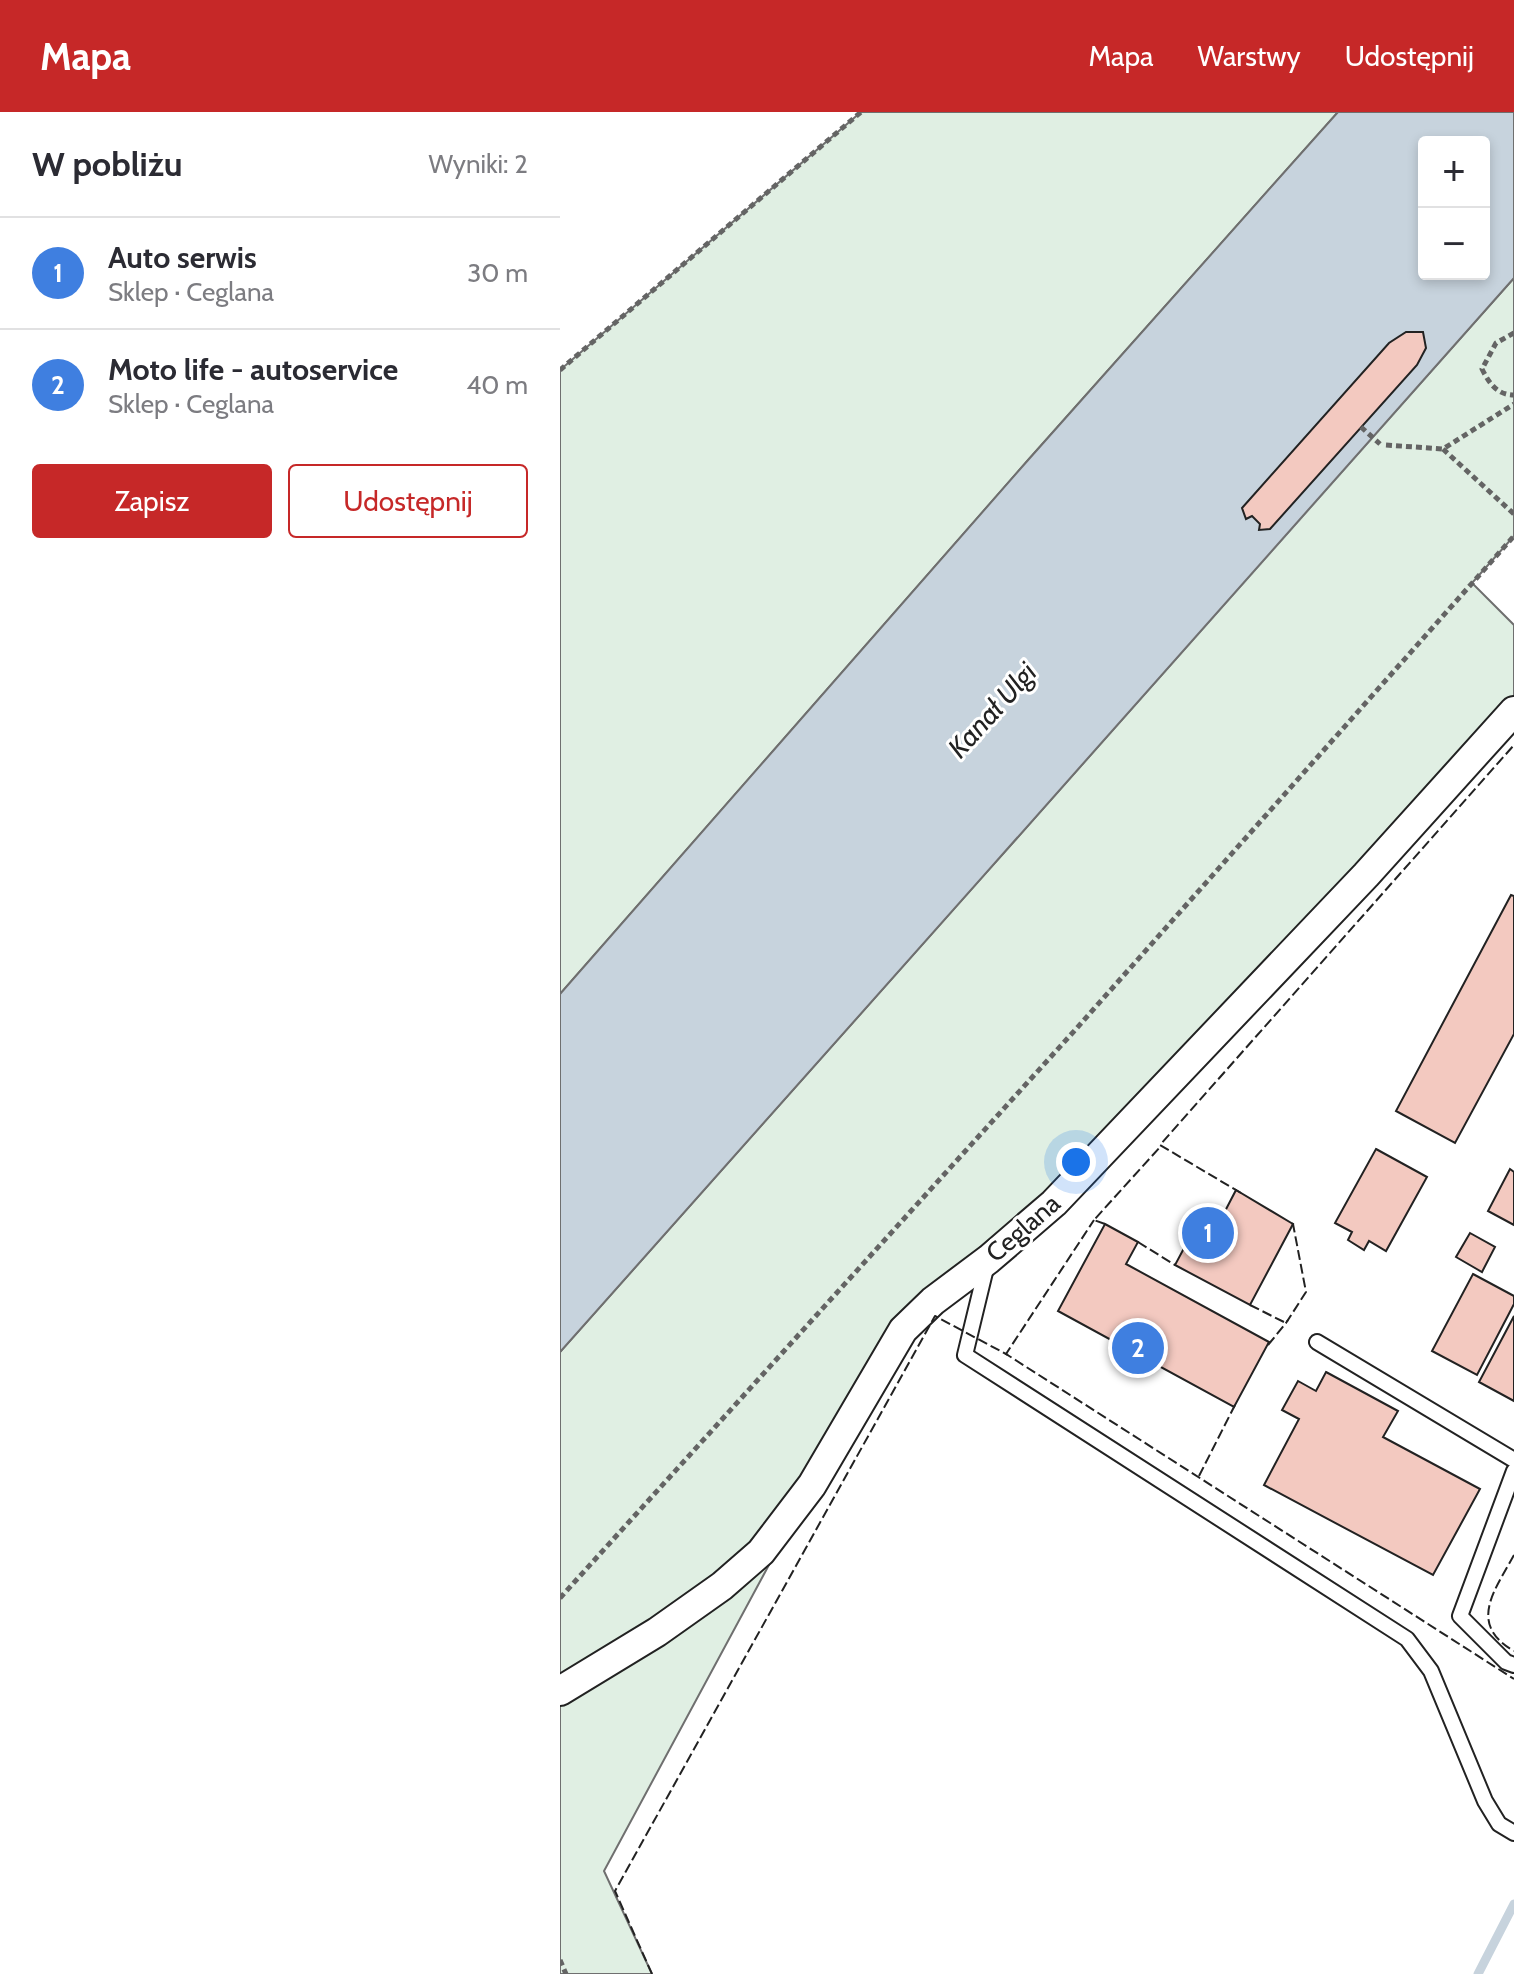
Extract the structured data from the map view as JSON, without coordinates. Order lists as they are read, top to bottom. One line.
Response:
{"streets":{"street":["Ceglana"]},"water":["Kanał Ulgi"],"page":{"header":"Mapa","nav":["Mapa","Warstwy","Udostępnij"],"heading":["W pobliżu","Wyniki: 2"],"map_buttons":["+","−"],"list":[{"mark":"1","name":"Auto serwis","note":"Sklep · Ceglana","value":"30 m"},{"mark":"2","name":"Moto life - autoservice","note":"Sklep · Ceglana","value":"40 m"}],"buttons":["Zapisz","Udostępnij"],"pins":["1","2"]}}
